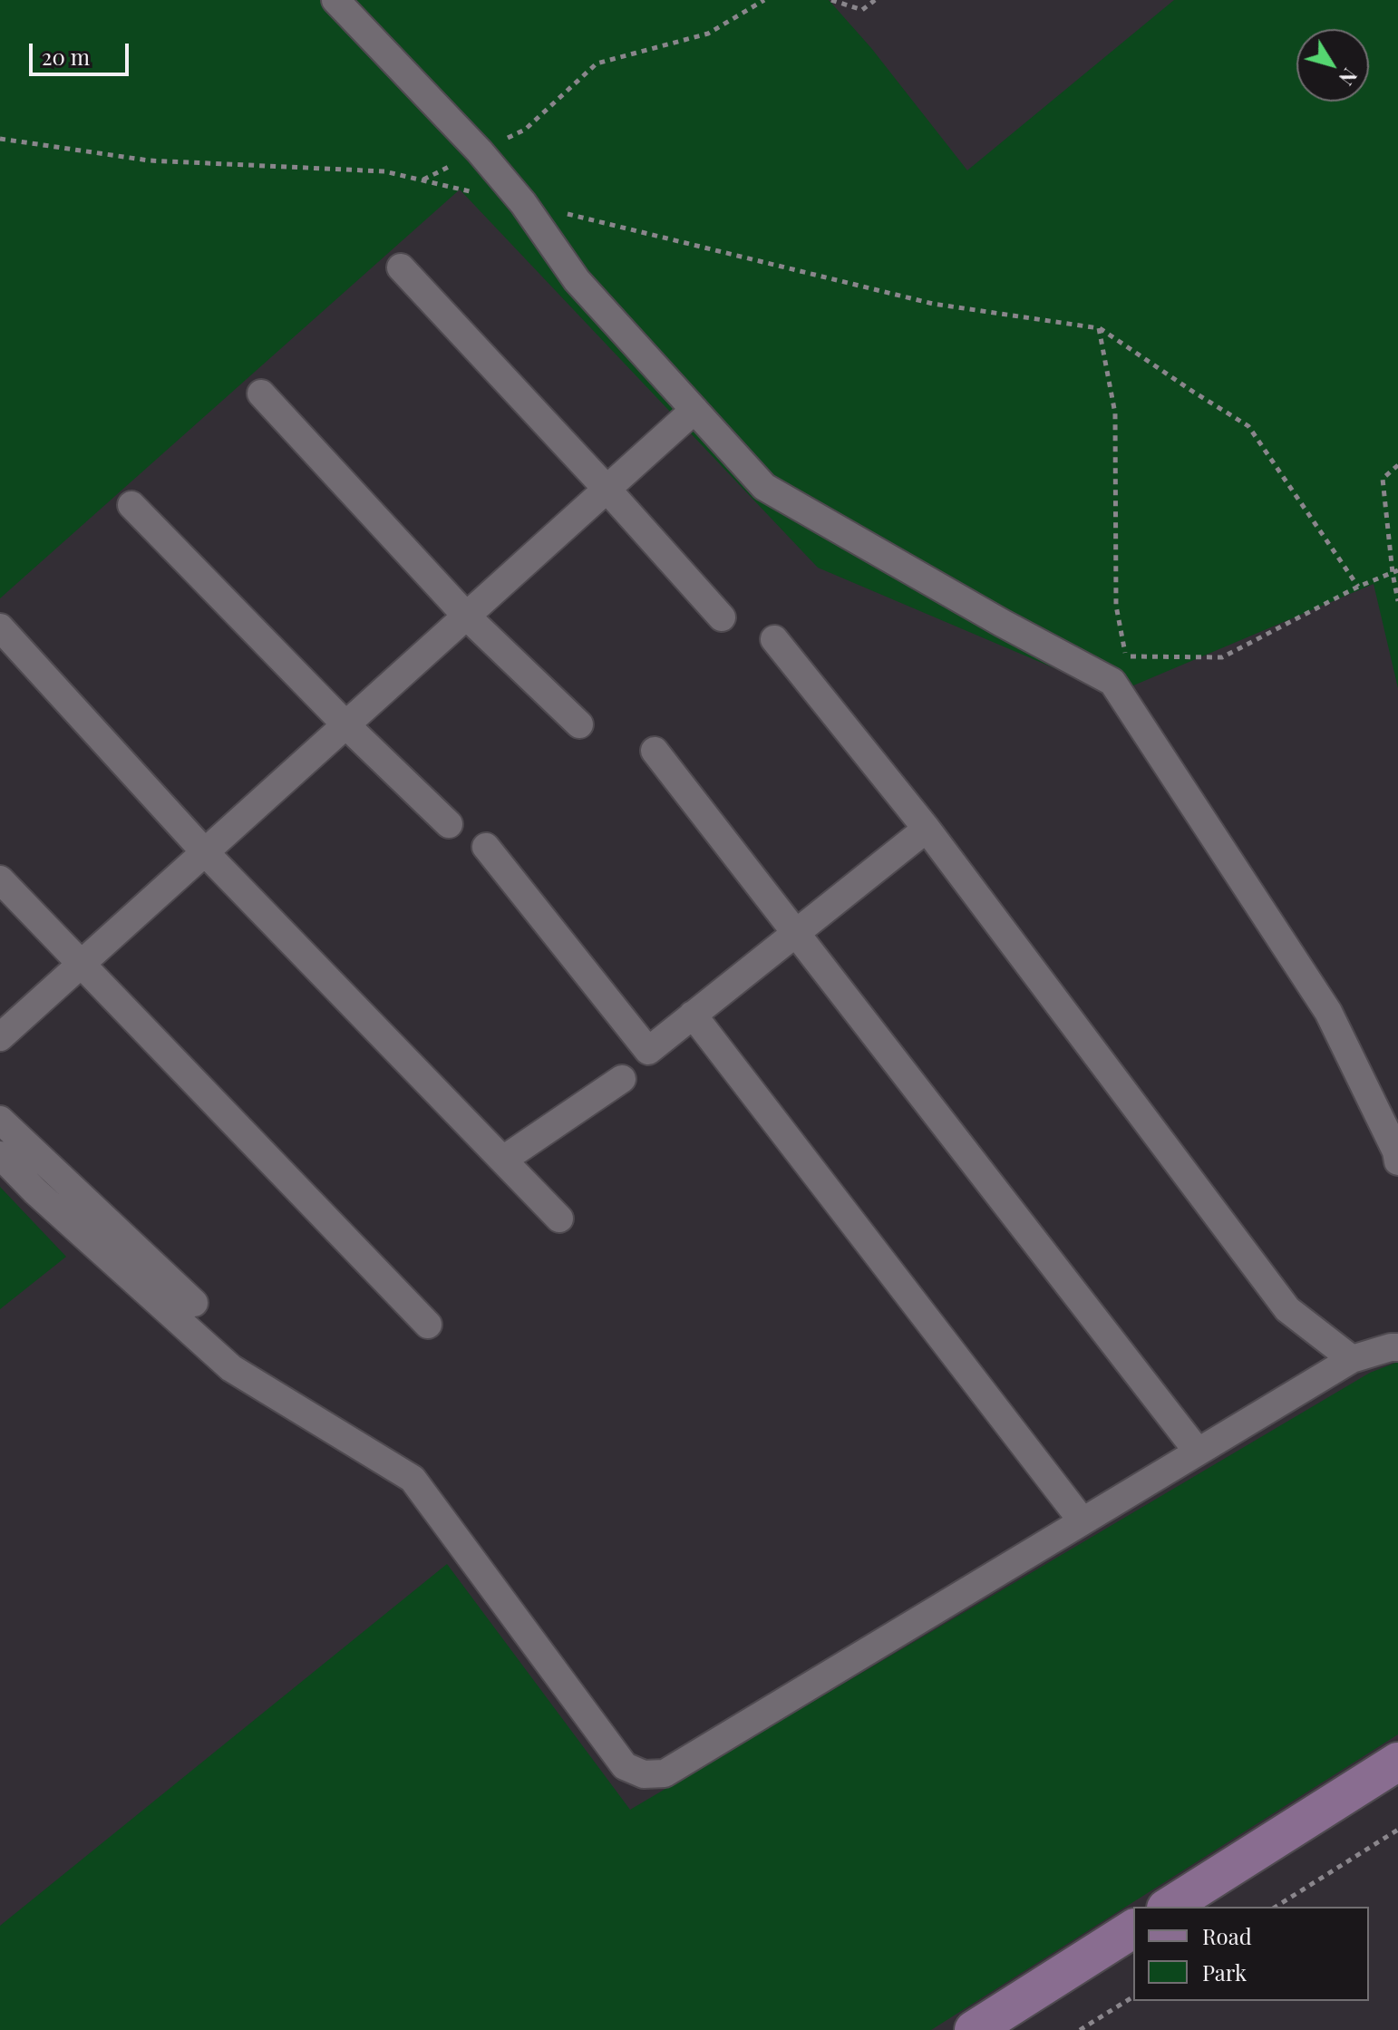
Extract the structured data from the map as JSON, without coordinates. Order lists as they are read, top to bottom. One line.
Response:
{"legend":["Road","Park"],"scale_bar":"20 m","north":"bottom right"}
